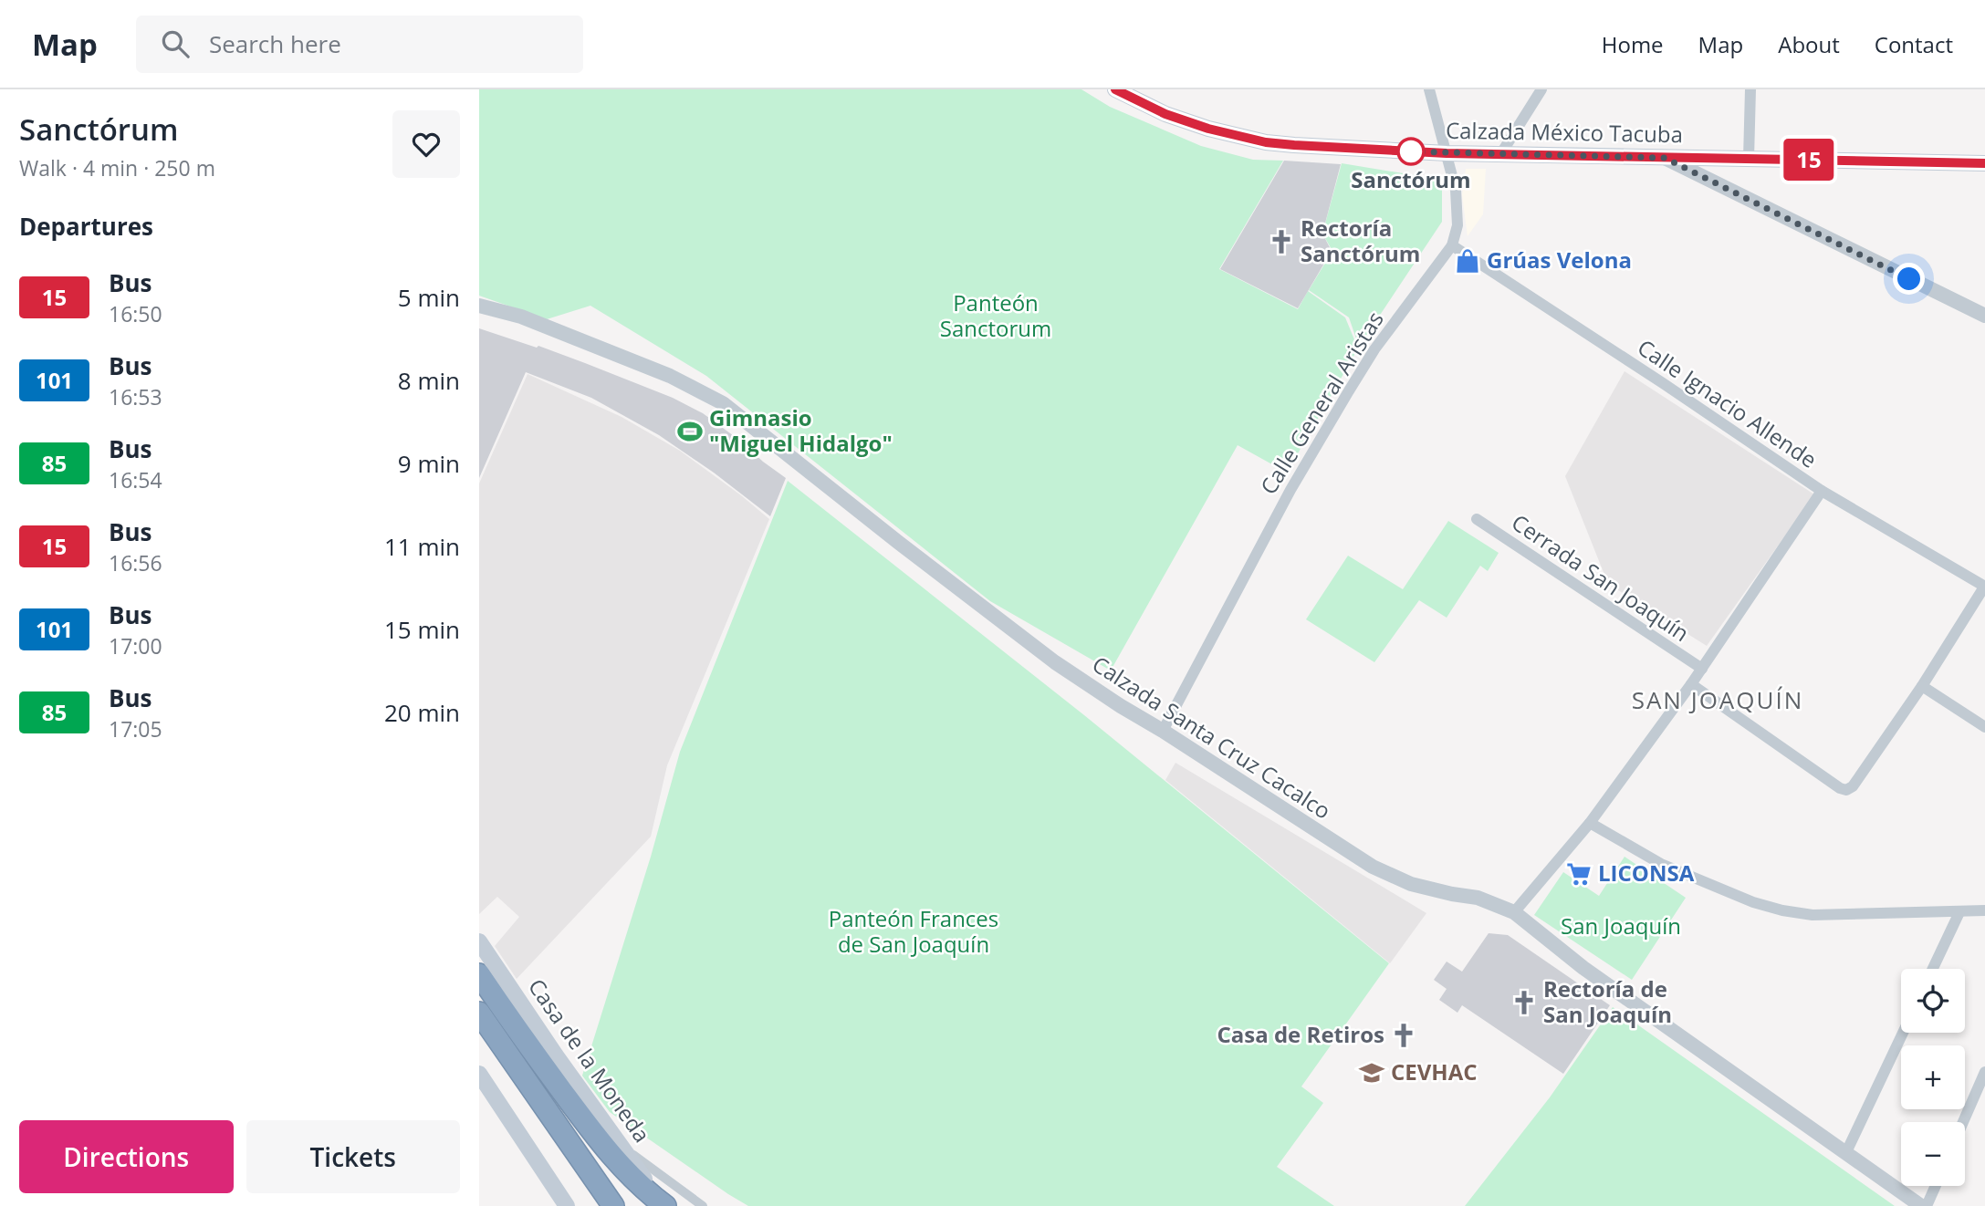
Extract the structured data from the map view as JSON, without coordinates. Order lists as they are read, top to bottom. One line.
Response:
{"streets":{"main road":["Calzada México Tacuba","Casa de la Moneda"],"street":["Calle General Aristas","Calle Ignacio Allende","Cerrada San Joaquín","Calzada Santa Cruz Cacalco"]},"crossings":[["Calzada México Tacuba","Calle General Aristas"],["Calle General Aristas","Calle Ignacio Allende"],["Calle General Aristas","Calzada Santa Cruz Cacalco"]],"districts":["SAN JOAQUÍN"],"parks":["Panteón Sanctorum","Panteón Frances de San Joaquín","San Joaquín"],"places":{"other":["Sanctórum"],"church":["Rectoría Sanctórum","Rectoría de San Joaquín","Casa de Retiros"],"shop":["Grúas Velona"],"sports":["Gimnasio \"Miguel Hidalgo\""],"supermarket":["LICONSA"],"school or university":["CEVHAC"]},"lines":["bus line 15"],"page":{"header":"Map","search":"Search here","nav":["Home","Map","About","Contact"],"heading":[["Sanctórum","Walk · 4 min · 250 m"],"Departures"],"on_map":"15","list":[{"mark":"15","name":"Bus","note":"16:50","value":"5 min"},{"mark":"101","name":"Bus","note":"16:53","value":"8 min"},{"mark":"85","name":"Bus","note":"16:54","value":"9 min"},{"mark":"15","name":"Bus","note":"16:56","value":"11 min"},{"mark":"101","name":"Bus","note":"17:00","value":"15 min"},{"mark":"85","name":"Bus","note":"17:05","value":"20 min"}],"map_buttons":["+","−"],"buttons":["Directions","Tickets"]}}
